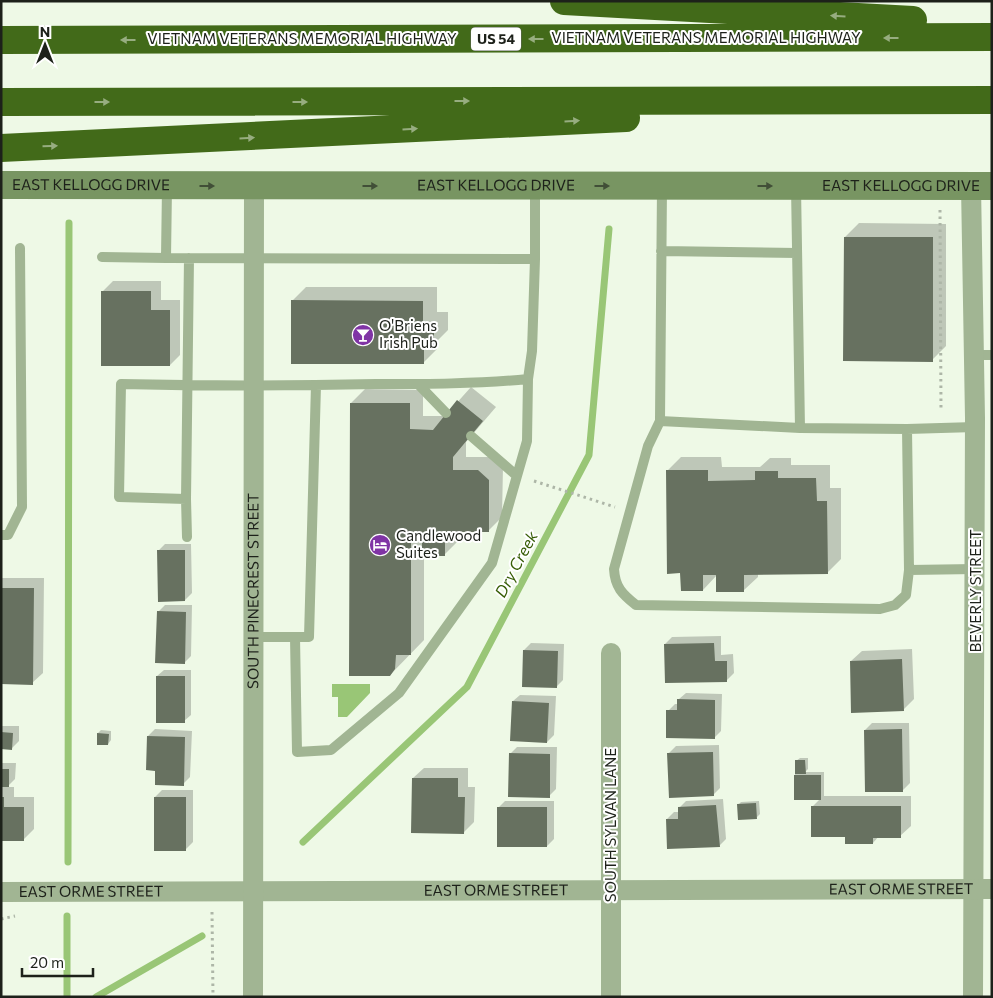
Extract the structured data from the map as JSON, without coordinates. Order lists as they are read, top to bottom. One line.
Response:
{"streets":{"highway":["VIETNAM VETERANS MEMORIAL HIGHWAY","US 54"],"main road":["EAST KELLOGG DRIVE"],"street":["SOUTH PINECREST STREET","BEVERLY STREET","SOUTH SYLVAN LANE","EAST ORME STREET"]},"crossings":[["EAST KELLOGG DRIVE","SOUTH PINECREST STREET"],["EAST KELLOGG DRIVE","BEVERLY STREET"],["SOUTH PINECREST STREET","EAST ORME STREET"],["BEVERLY STREET","EAST ORME STREET"],["SOUTH SYLVAN LANE","EAST ORME STREET"]],"one_way":["EAST KELLOGG DRIVE"],"water":["Dry Creek"],"places":{"bar":["O'Briens Irish Pub"],"hotel":["Candlewood Suites"]},"scale_bar":"20 m","north":"top"}
